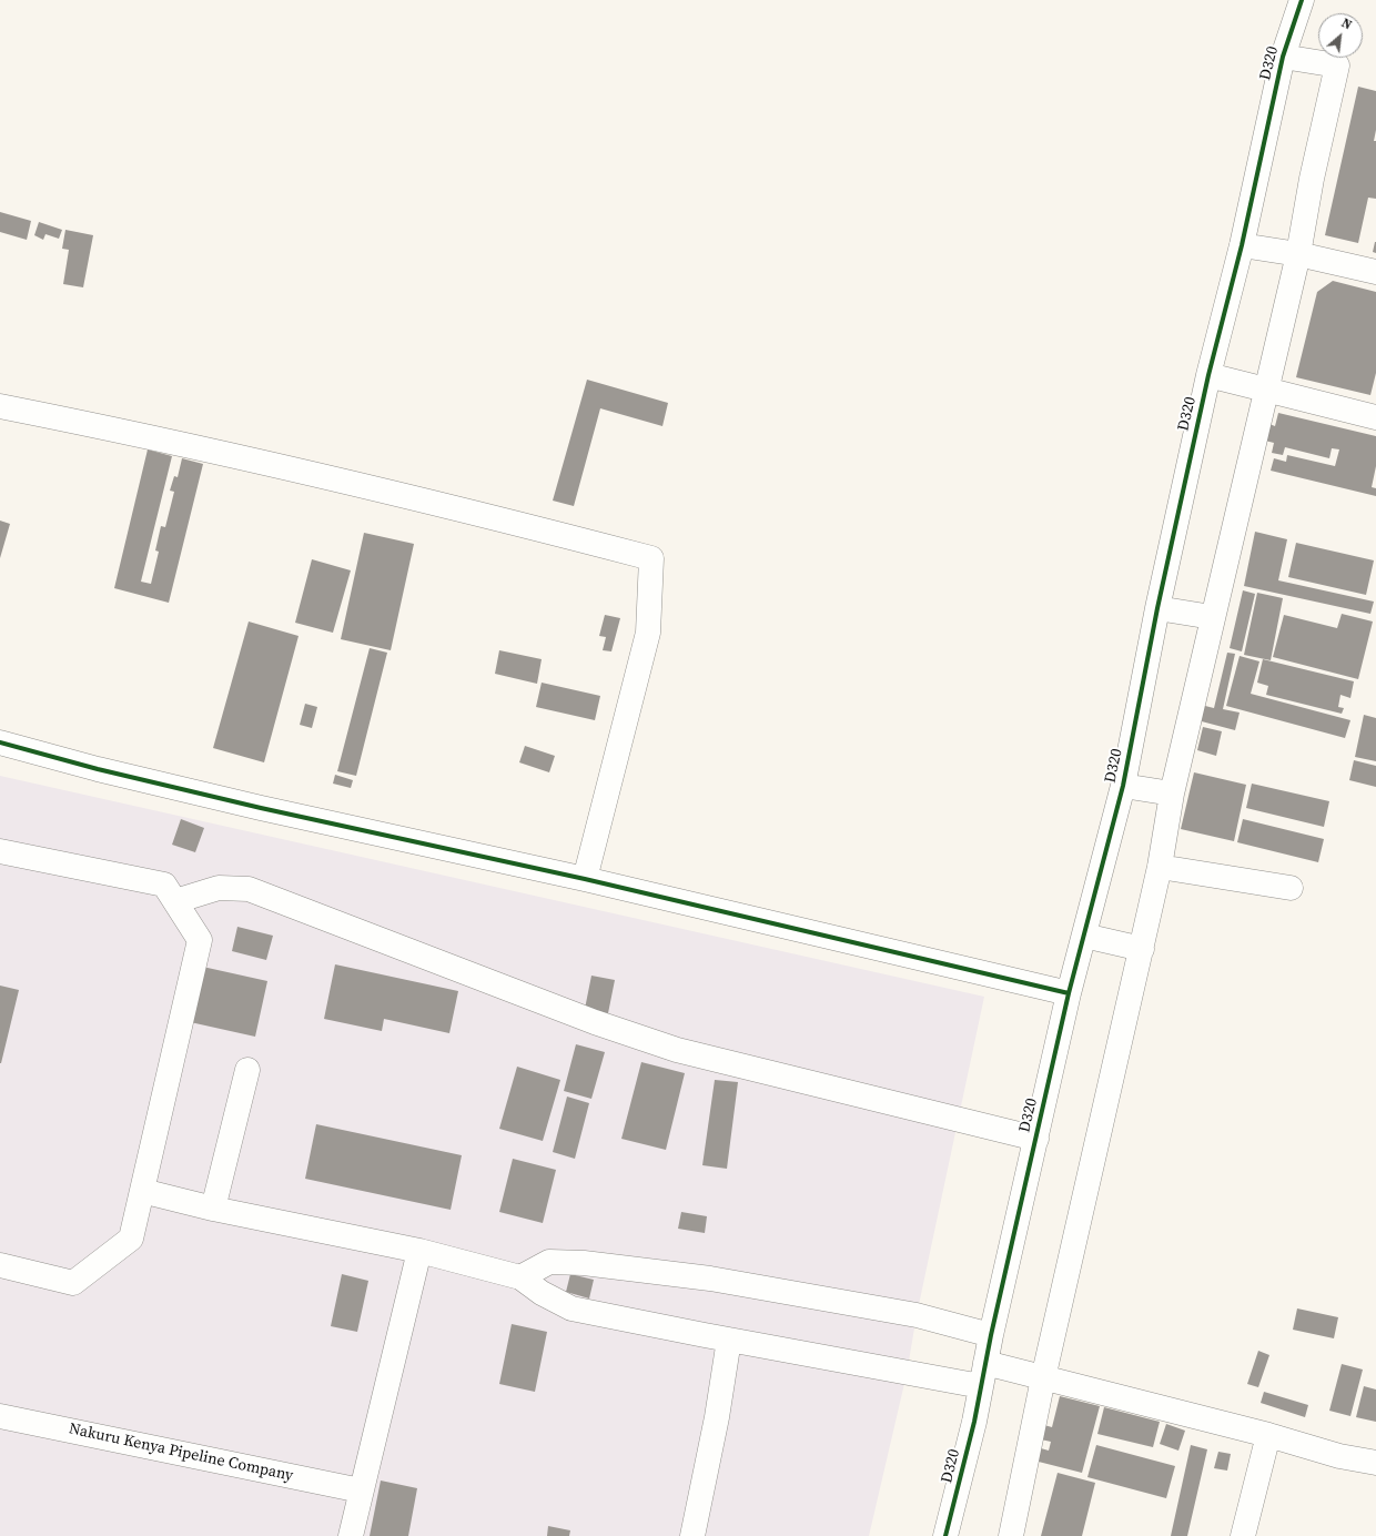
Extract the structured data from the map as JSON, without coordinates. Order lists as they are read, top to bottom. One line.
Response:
{"streets":{"street":["D320","Nakuru Kenya Pipeline Company"]},"north":"top right"}
